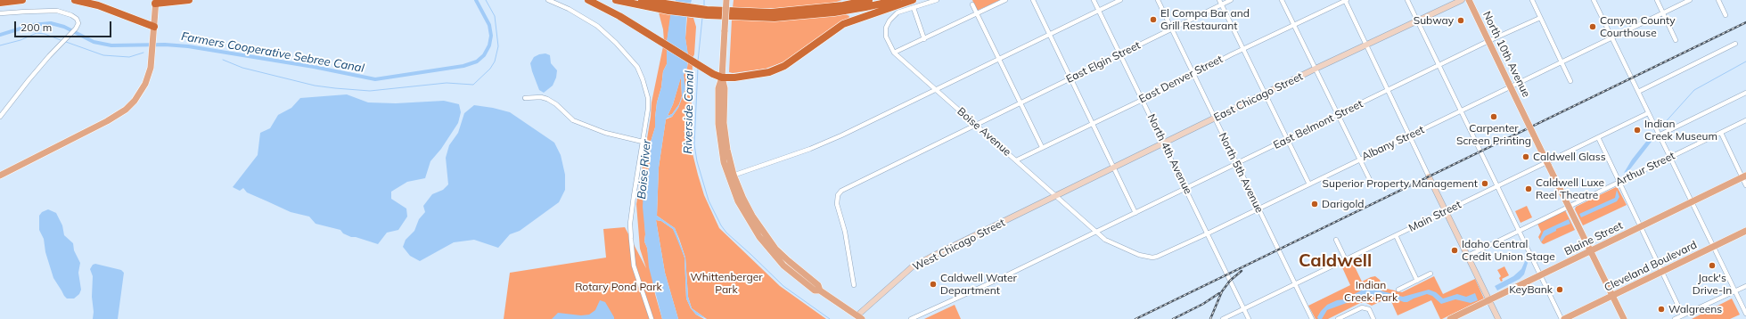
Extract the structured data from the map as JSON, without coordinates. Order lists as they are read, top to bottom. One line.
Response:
{"streets":{"main road":["North 10th Avenue","Blaine Street","Cleveland Boulevard"],"street":["East Elgin Street","East Denver Street","East Chicago Street","East Belmont Street","Boise Avenue","Albany Street","North 4th Avenue","Arthur Street","North 5th Avenue","Main Street","West Chicago Street"]},"crossings":[["North 10th Avenue","East Belmont Street"],["North 10th Avenue","Arthur Street"],["North 10th Avenue","Blaine Street"],["North 10th Avenue","Cleveland Boulevard"],["East Elgin Street","Boise Avenue"],["East Elgin Street","North 4th Avenue"],["East Elgin Street","North 5th Avenue"],["East Denver Street","Boise Avenue"],["East Denver Street","North 4th Avenue"],["East Denver Street","North 5th Avenue"],["East Chicago Street","Boise Avenue"],["East Chicago Street","North 4th Avenue"],["East Chicago Street","North 5th Avenue"],["East Chicago Street","West Chicago Street"],["East Belmont Street","Boise Avenue"],["East Belmont Street","Albany Street"],["East Belmont Street","North 4th Avenue"],["East Belmont Street","North 5th Avenue"],["Boise Avenue","Albany Street"],["Boise Avenue","West Chicago Street"],["Albany Street","North 4th Avenue"],["Albany Street","North 5th Avenue"],["North 4th Avenue","Main Street"],["North 5th Avenue","Main Street"]],"districts":["Caldwell"],"water":["Farmers Cooperative Sebree Canal","Riverside Canal","Boise River"],"parks":["Whittenberger Park","Indian Creek Park","Rotary Pond Park"],"places":["El Compa Bar and Grill Restaurant","Subway","Canyon County Courthouse","Carpenter Screen Printing","Indian Creek Museum","Caldwell Glass","Superior Property Management","Caldwell Luxe Reel Theatre","Darigold","Idaho Central Credit Union Stage","Jack's Drive-In","Caldwell Water Department","KeyBank","Walgreens"],"scale_bar":"200 m"}
